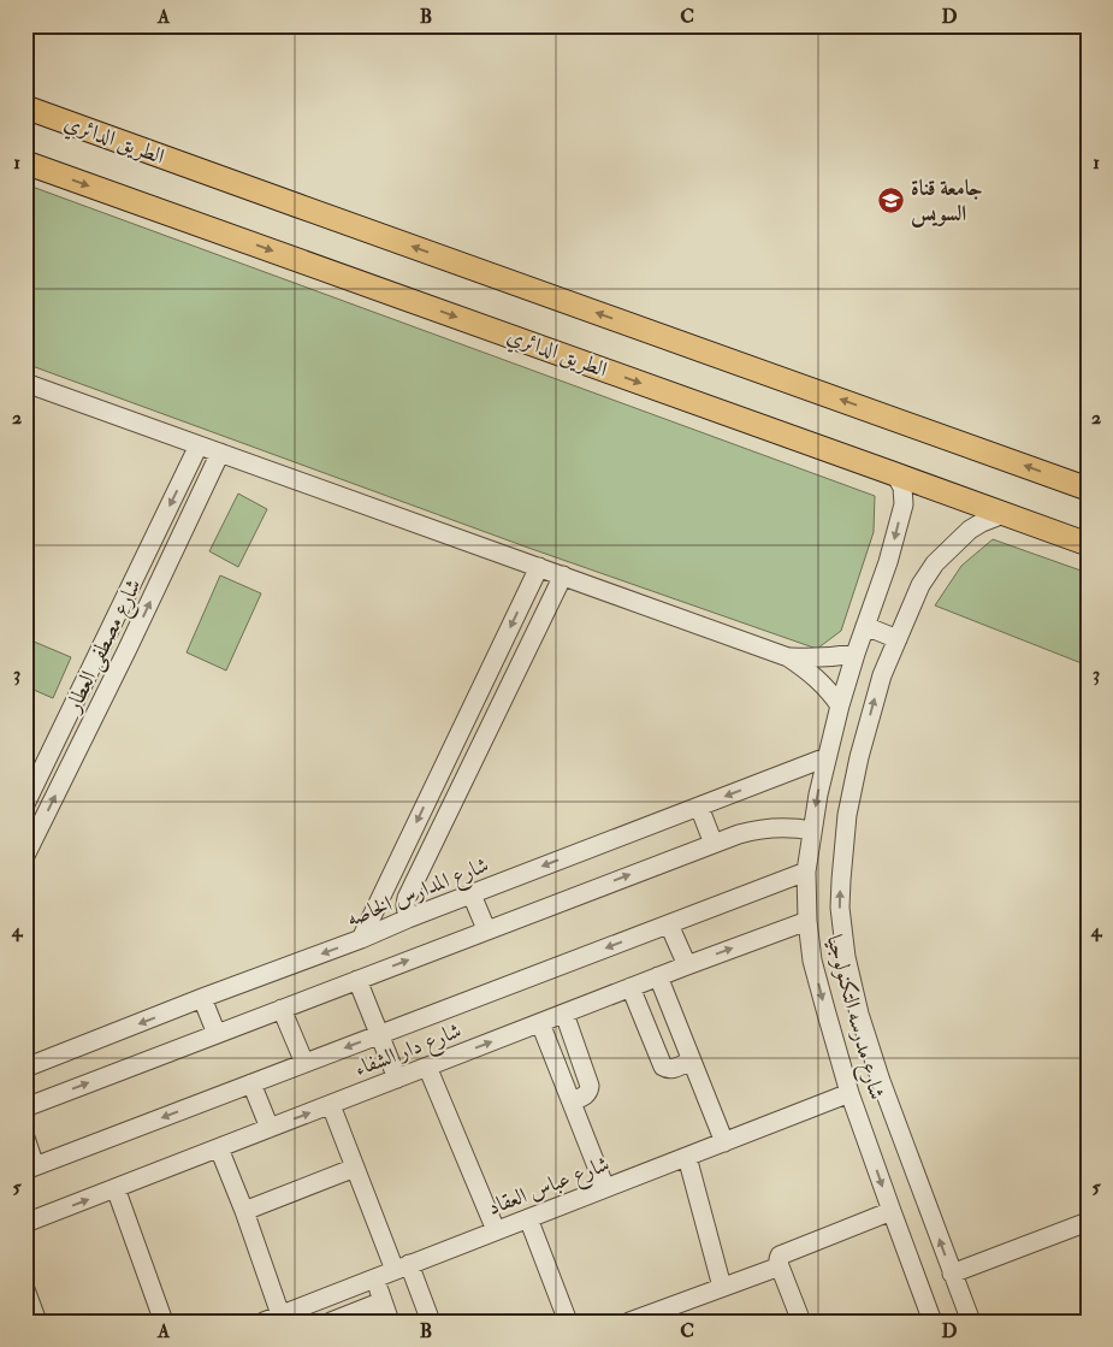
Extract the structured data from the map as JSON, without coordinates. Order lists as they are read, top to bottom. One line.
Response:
{"streets":{"main road":["الطريق الدائري"],"street":["شارع مصطفى العطار","شارع المدارس الخاصه","شارع مدرسه التكنولوجيا","شارع دار الشفاء","شارع عباس العقاد"]},"crossings":[["الطريق الدائري","شارع مدرسه التكنولوجيا"],["شارع المدارس الخاصه","شارع مدرسه التكنولوجيا"],["شارع مدرسه التكنولوجيا","شارع دار الشفاء"],["شارع مدرسه التكنولوجيا","شارع عباس العقاد"]],"places":{"school or university":["جامعة قناة السويس"]},"grid":{"columns":["A","B","C","D"],"rows":["1","2","3","4","5"]}}
